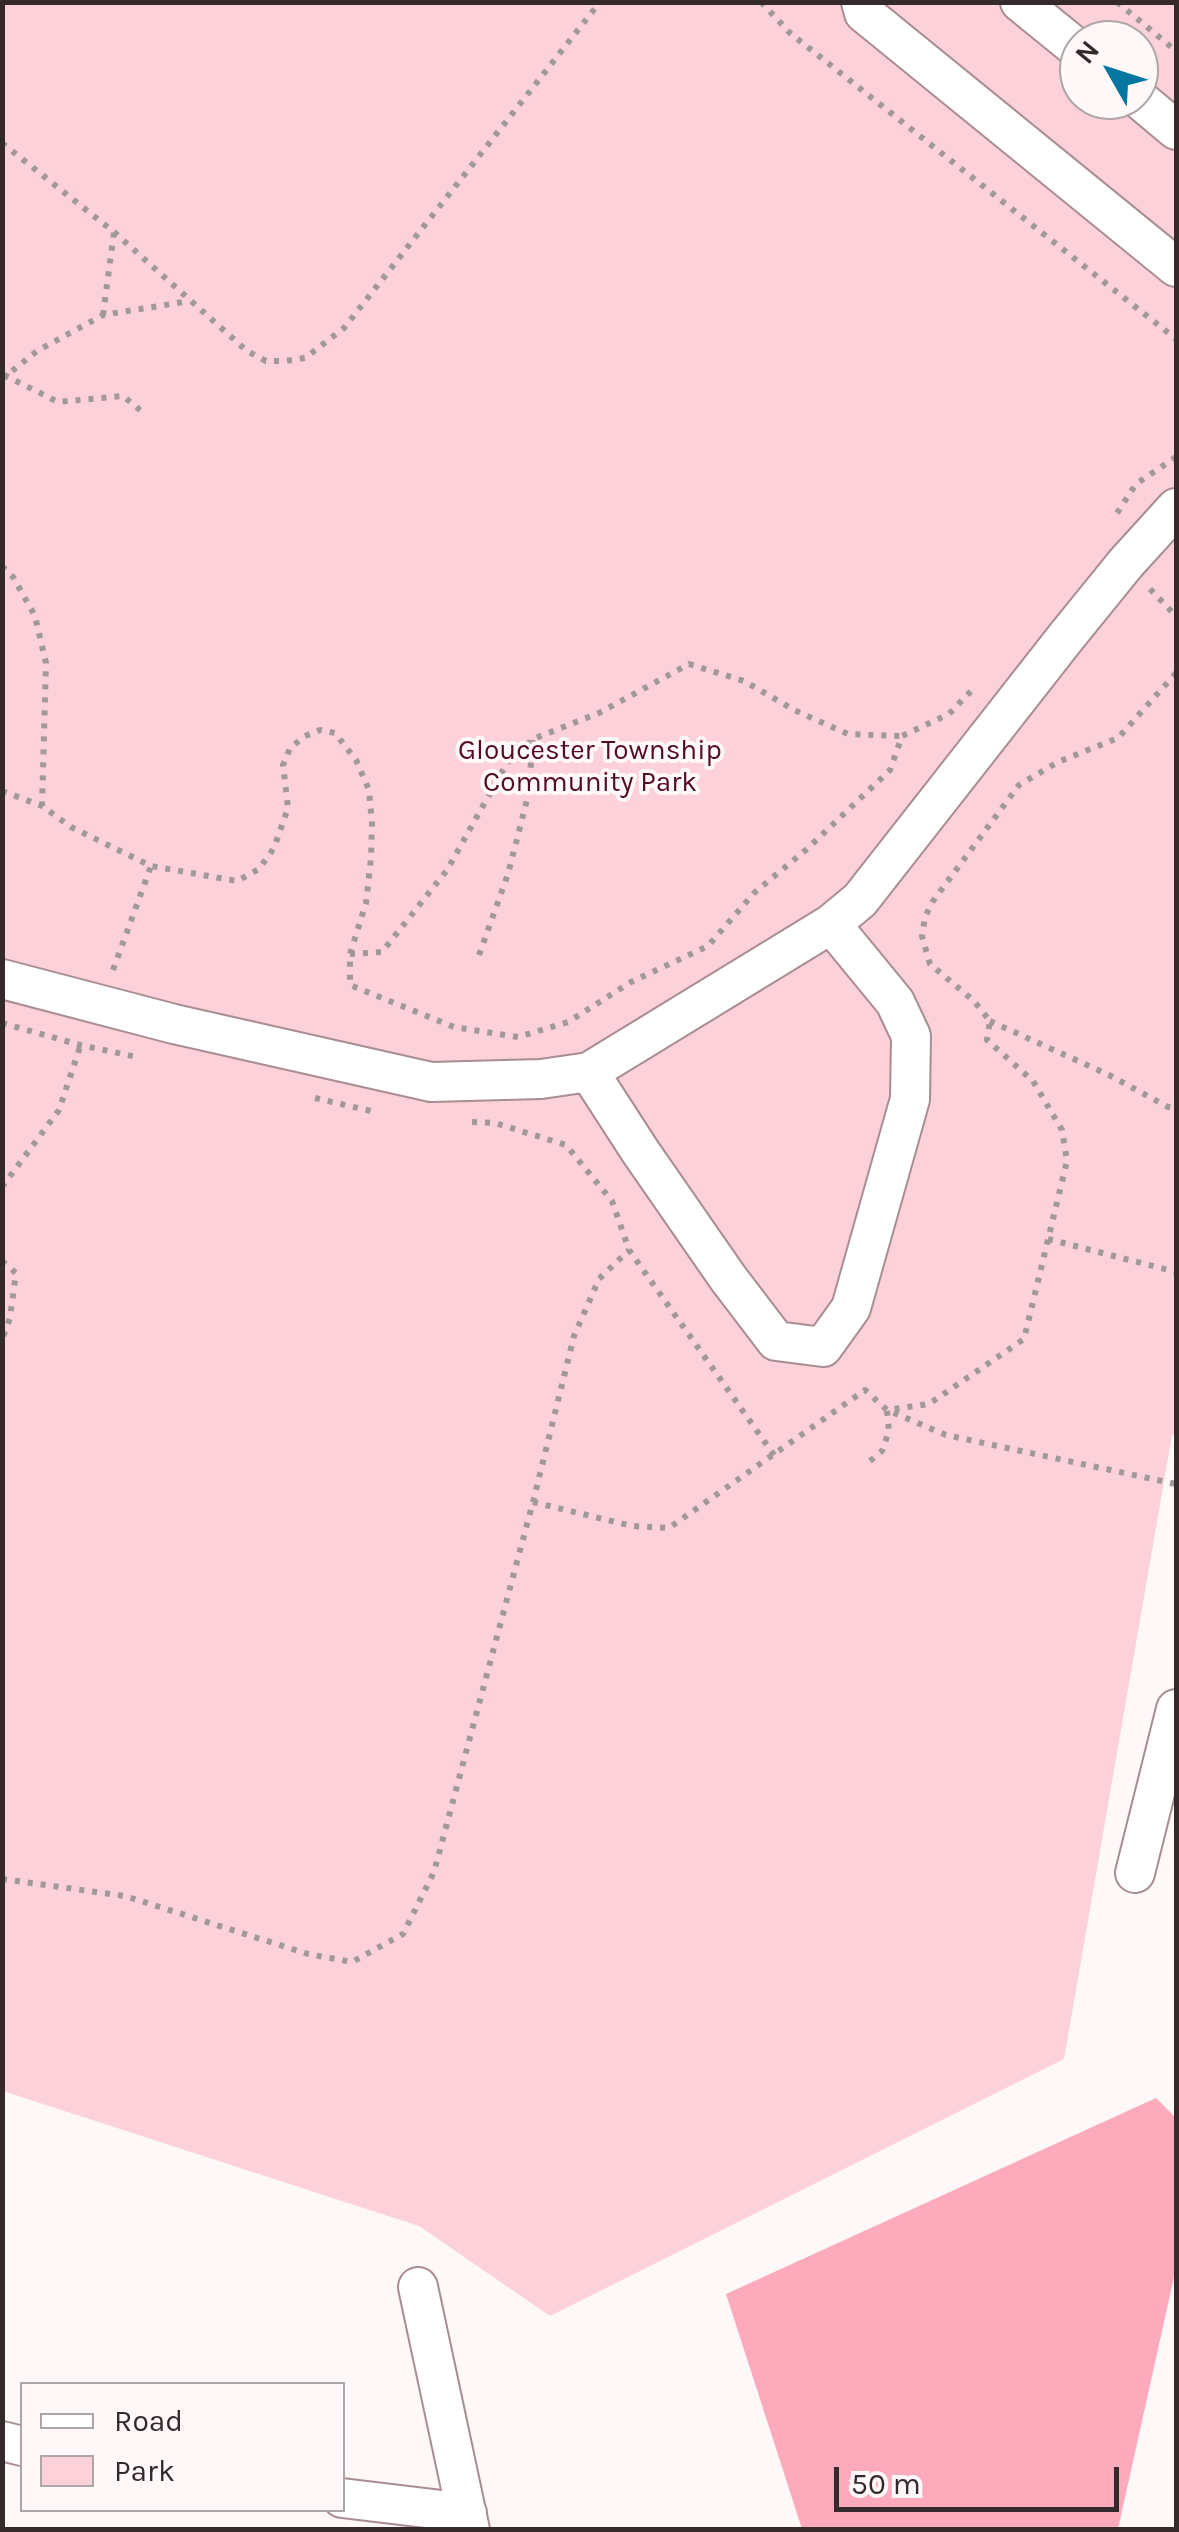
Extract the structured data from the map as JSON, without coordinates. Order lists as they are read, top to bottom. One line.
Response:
{"parks":["Gloucester Township Community Park"],"legend":["Road","Park"],"scale_bar":"50 m","north":"top left"}
